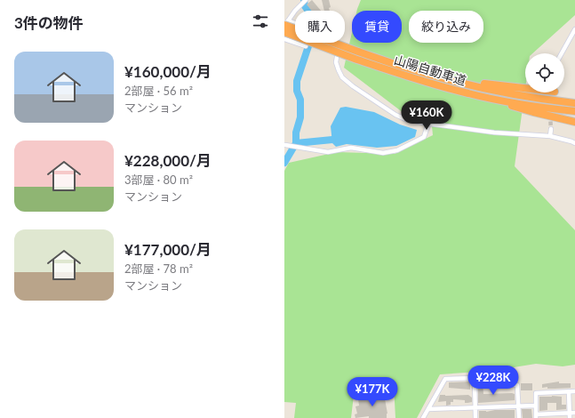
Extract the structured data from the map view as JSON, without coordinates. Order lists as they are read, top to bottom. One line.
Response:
{"streets":{"highway":["山陽自動車道"]},"page":{"heading":"3件の物件","chip":["購入","賃貸","絞り込み"],"list":[{"name":"¥160,000/月","note":"2部屋 · 56 m² · マンション"},{"name":"¥228,000/月","note":"3部屋 · 80 m² · マンション"},{"name":"¥177,000/月","note":"2部屋 · 78 m² · マンション"}],"price":["¥160K","¥228K","¥177K"]}}
